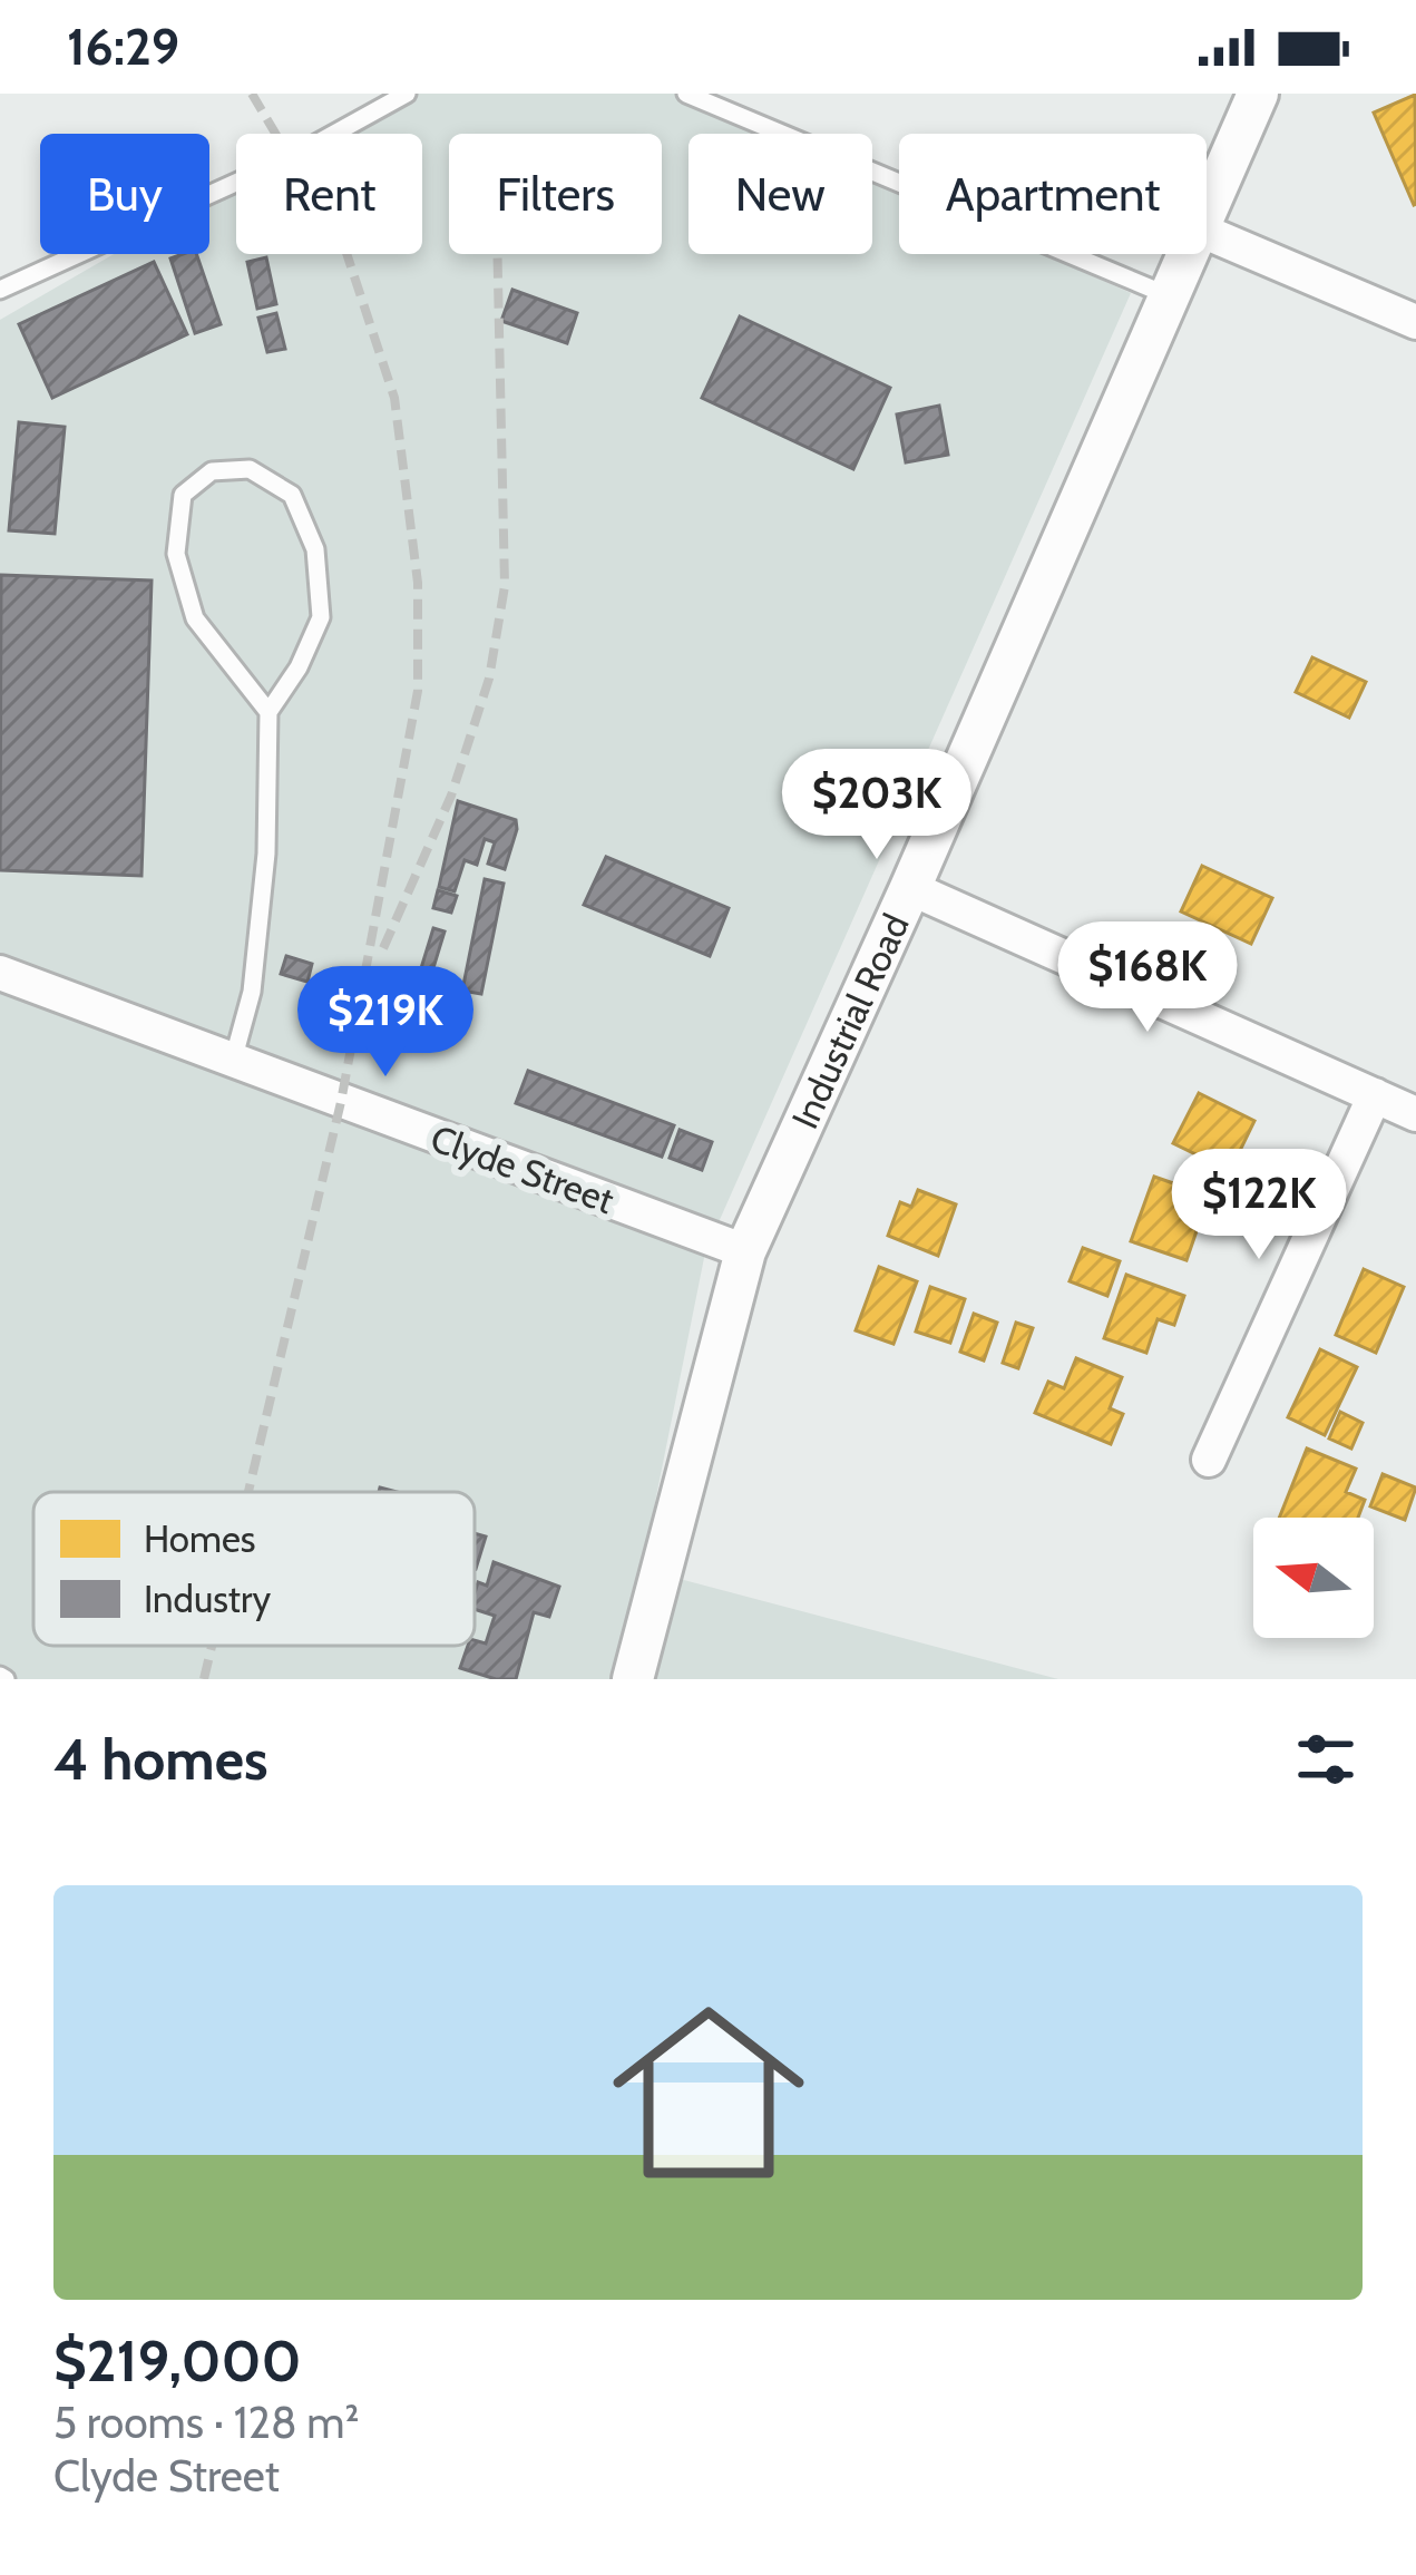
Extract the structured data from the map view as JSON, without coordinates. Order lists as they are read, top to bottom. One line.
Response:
{"streets":{"street":["Industrial Road","Clyde Street"]},"crossings":[["Industrial Road","Clyde Street"]],"legend":["Homes","Industry"],"north":"left","page":{"status":"16:29","chip":["Buy","Rent","Filters","New","Apartment"],"price":["$203K","$168K","$219K","$122K"],"heading":"4 homes","list":[{"name":"$219,000","note":"5 rooms · 128 m² · Clyde Street"}]}}
